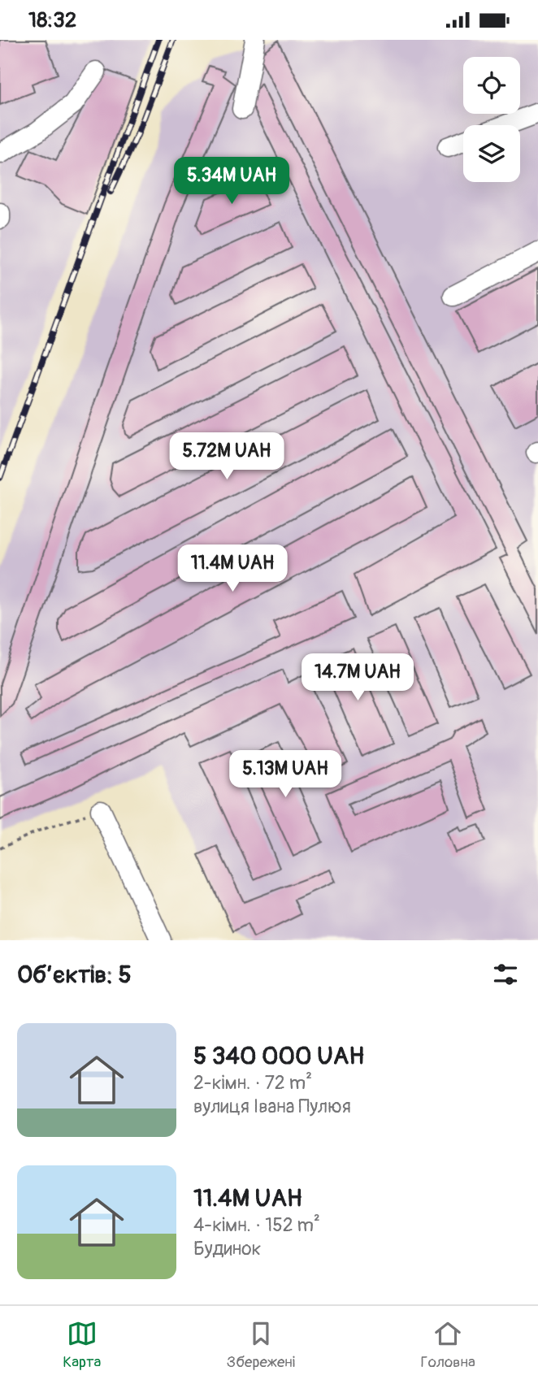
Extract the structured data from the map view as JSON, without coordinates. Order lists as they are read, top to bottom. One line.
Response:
{"page":{"status":"18:32","price":["5.34M UAH","5.72M UAH","11.4M UAH","14.7M UAH","5.13M UAH"],"heading":"Об’єктів: 5","list":[{"name":"5 340 000 UAH","note":"2-кімн. · 72 m² · вулиця Івана Пулюя"},{"name":"11.4M UAH","note":"4-кімн. · 152 m² · Будинок"}],"tabs":["Карта","Збережені","Головна"]}}
